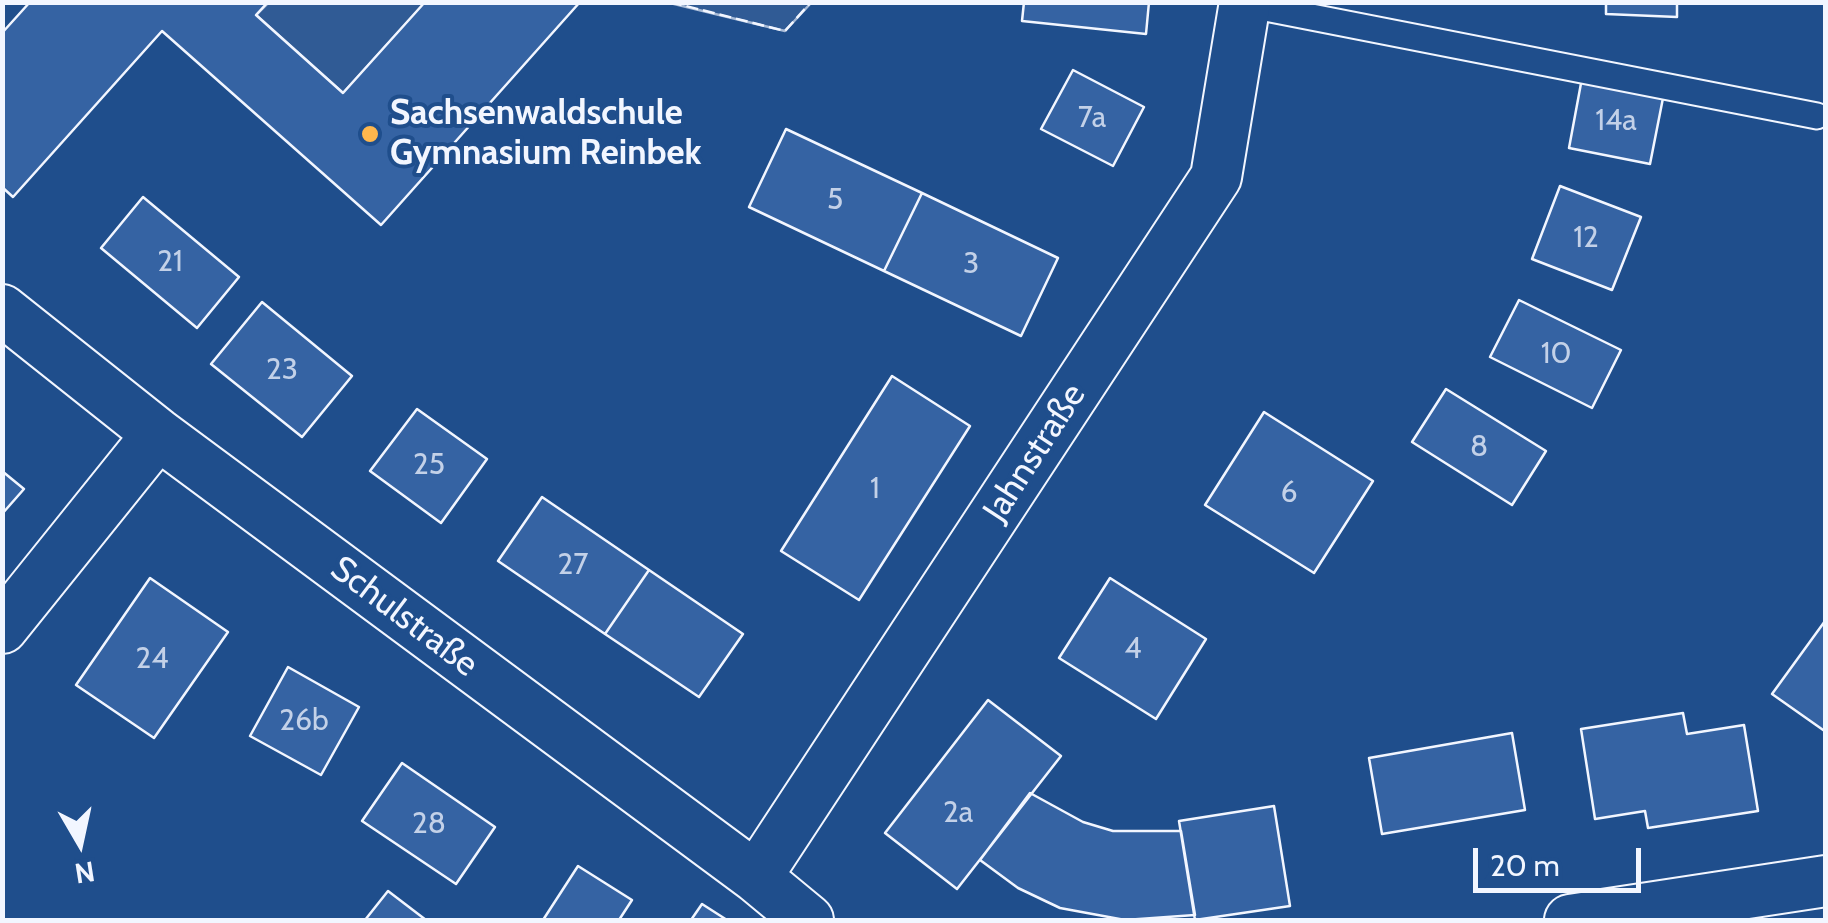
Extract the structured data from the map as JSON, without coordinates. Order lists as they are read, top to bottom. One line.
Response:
{"streets":{"street":["Jahnstraße","Schulstraße"]},"crossings":[["Jahnstraße","Schulstraße"]],"places":["Sachsenwaldschule Gymnasium Reinbek"],"house_numbers":["7a","14a","5","12","21","3","10","23","8","25","1","6","27","4","24","26b","2a","28"],"scale_bar":"20 m","north":"bottom"}
